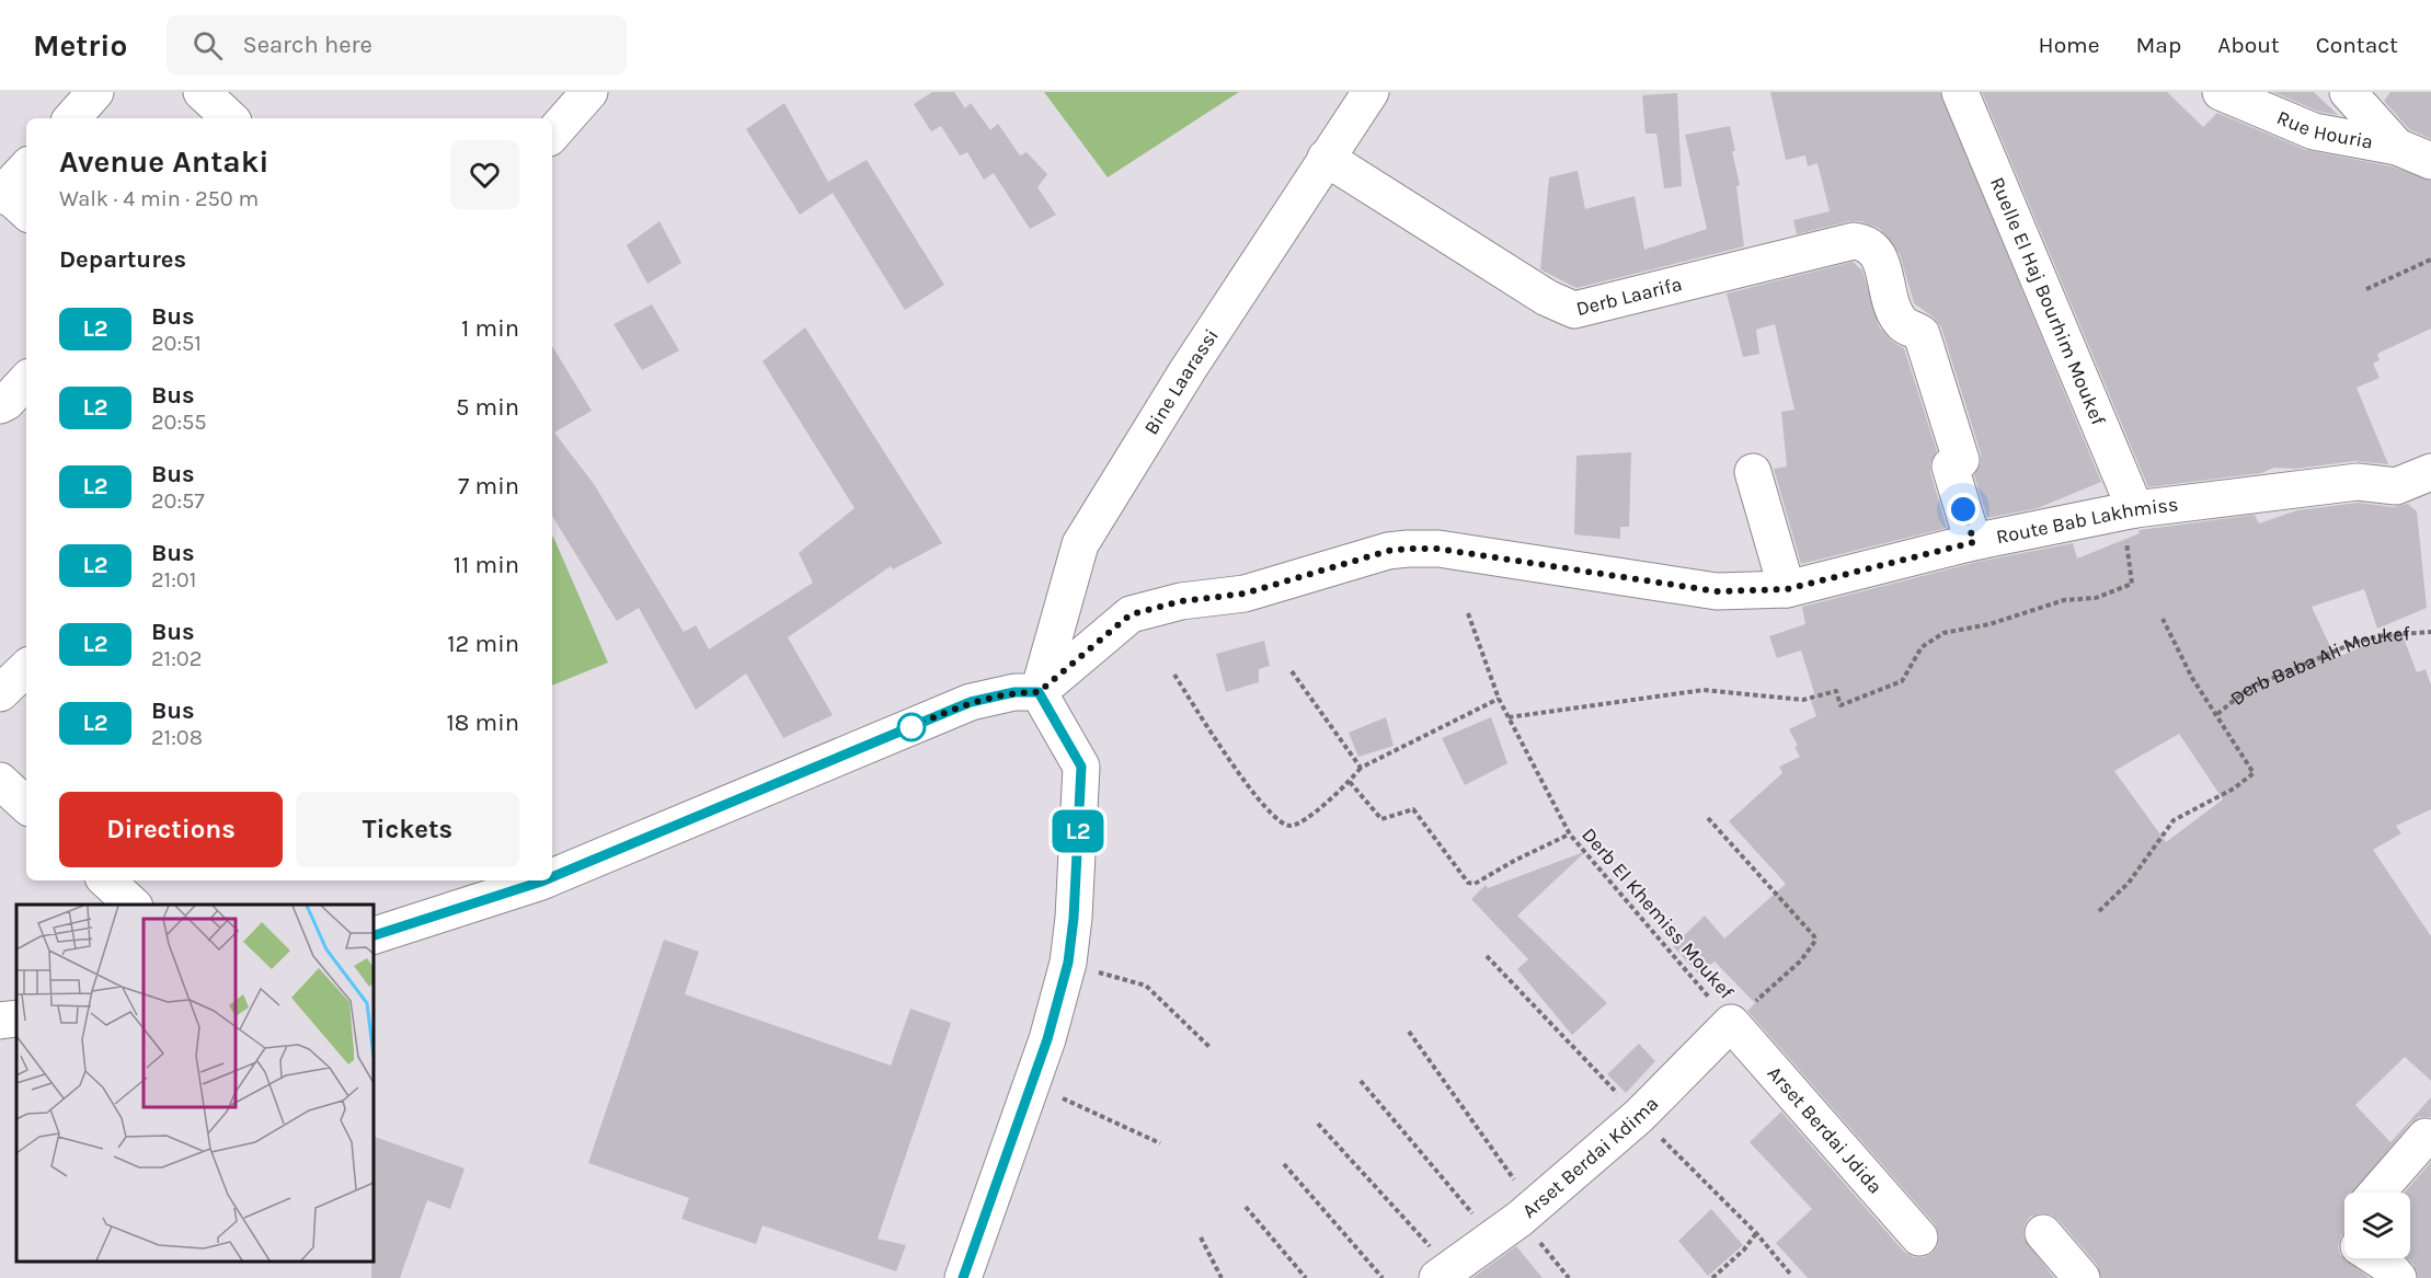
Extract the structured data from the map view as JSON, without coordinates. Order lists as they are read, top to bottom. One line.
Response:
{"streets":{"street":["Rue Houria","Derb Laarifa","Ruelle El Haj Bourhim Moukef","Bine Laarassi","Route Bab Lakhmiss","Arset Berdai Jdida","Arset Berdai Kdima"],"path":["Derb Baba Ali Moukef","Derb El Khemiss Moukef"]},"crossings":[["Derb Laarifa","Bine Laarassi"],["Derb Laarifa","Route Bab Lakhmiss"],["Ruelle El Haj Bourhim Moukef","Route Bab Lakhmiss"],["Bine Laarassi","Route Bab Lakhmiss"],["Derb El Khemiss Moukef","Arset Berdai Jdida"],["Derb El Khemiss Moukef","Arset Berdai Kdima"],["Arset Berdai Jdida","Arset Berdai Kdima"]],"lines":["bus line L2"],"page":{"header":"Metrio","search":"Search here","nav":["Home","Map","About","Contact"],"on_map":"L2","heading":[["Avenue Antaki","Walk · 4 min · 250 m"],"Departures"],"list":[{"mark":"L2","name":"Bus","note":"20:51","value":"1 min"},{"mark":"L2","name":"Bus","note":"20:55","value":"5 min"},{"mark":"L2","name":"Bus","note":"20:57","value":"7 min"},{"mark":"L2","name":"Bus","note":"21:01","value":"11 min"},{"mark":"L2","name":"Bus","note":"21:02","value":"12 min"},{"mark":"L2","name":"Bus","note":"21:08","value":"18 min"}],"buttons":["Directions","Tickets"]}}
